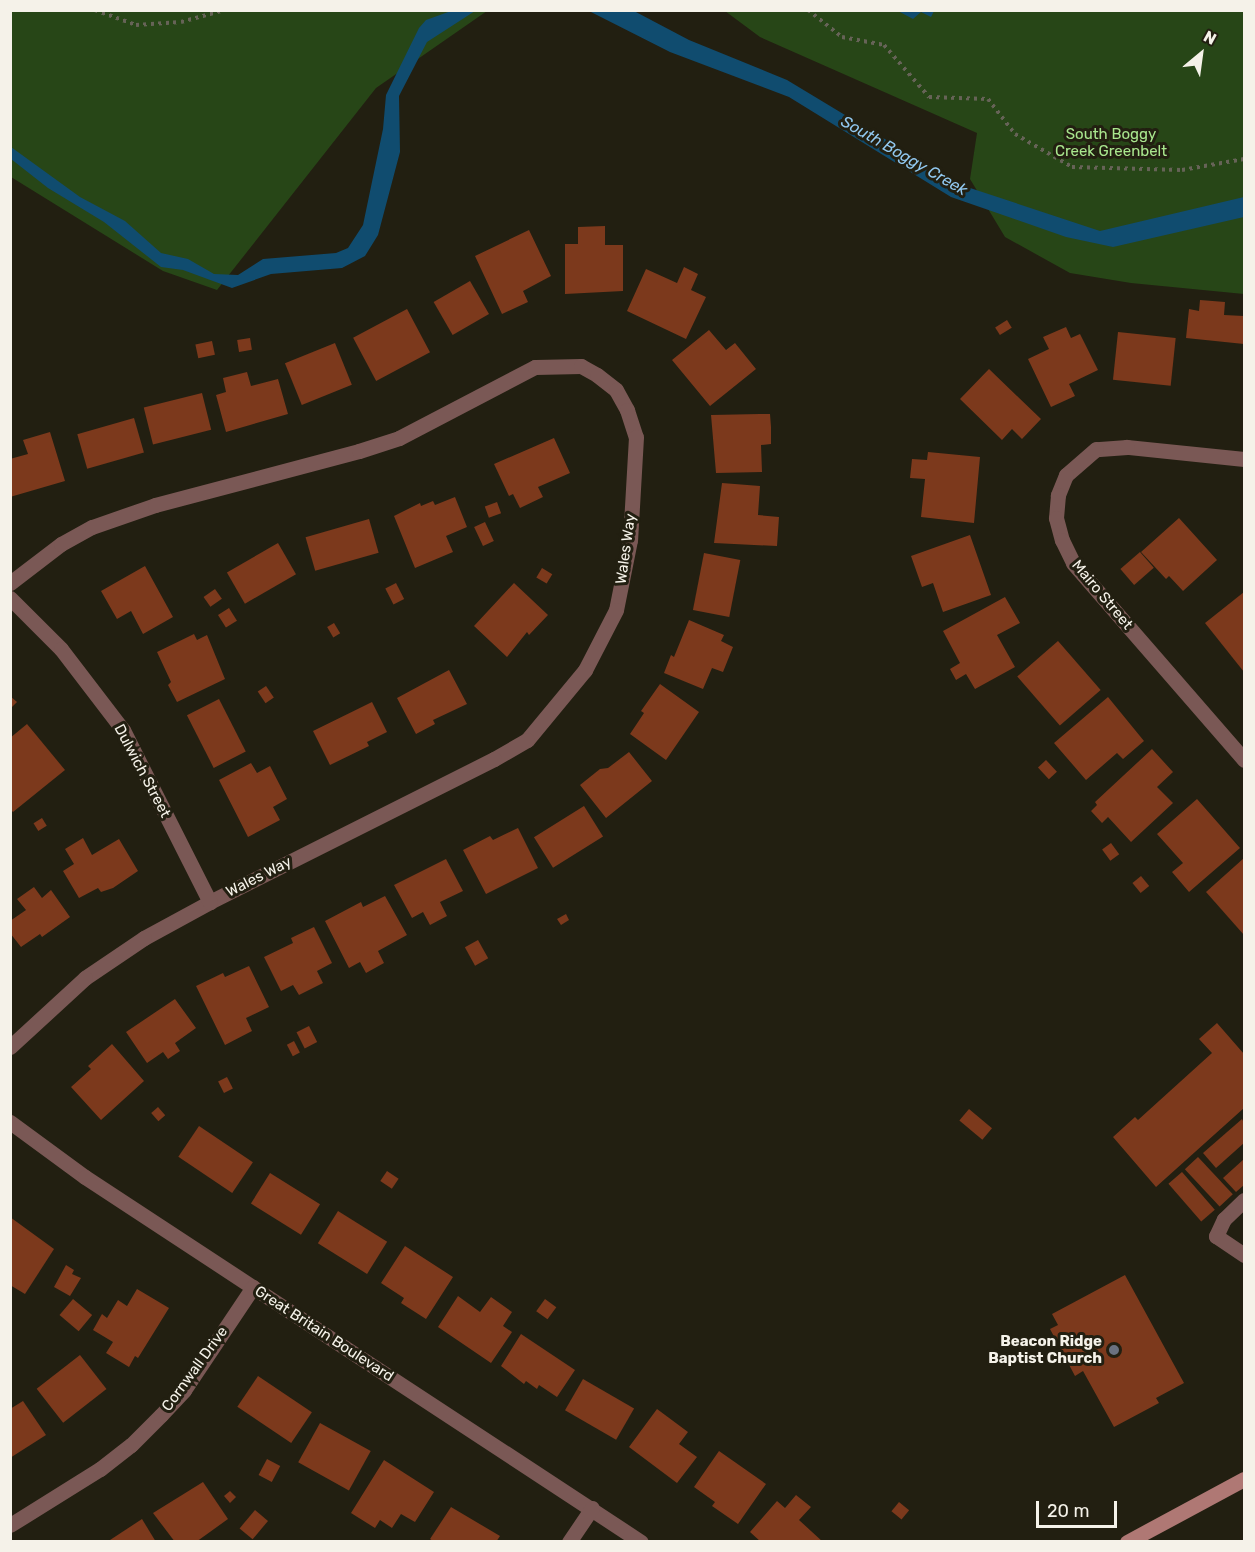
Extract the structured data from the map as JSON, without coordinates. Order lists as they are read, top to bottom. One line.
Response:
{"streets":{"street":["Wales Way","Mairo Street","Dulwich Street","Great Britain Boulevard","Cornwall Drive"]},"crossings":[["Wales Way","Dulwich Street"],["Great Britain Boulevard","Cornwall Drive"]],"water":["South Boggy Creek"],"parks":["South Boggy Creek Greenbelt"],"places":["Beacon Ridge Baptist Church"],"scale_bar":"20 m","north":"top right"}
